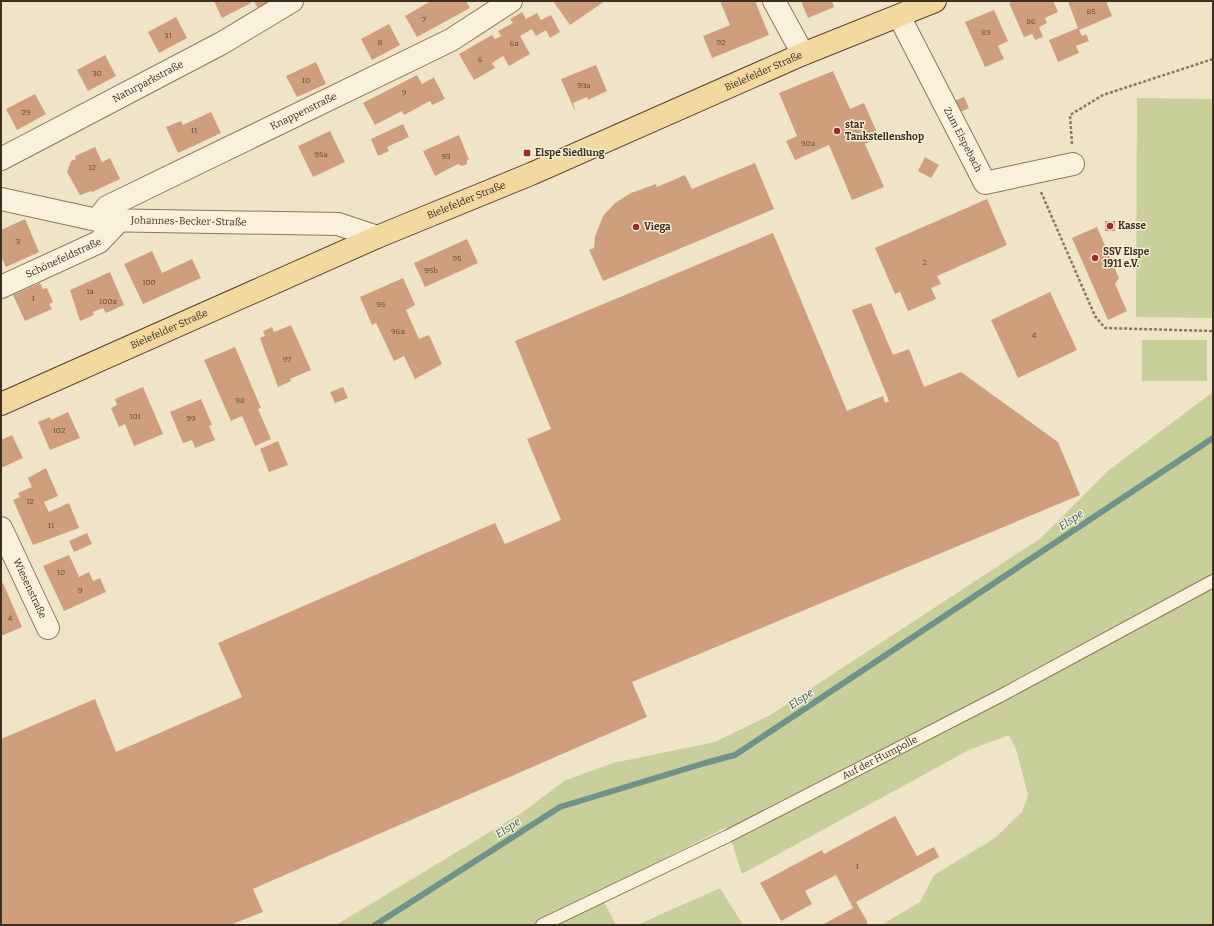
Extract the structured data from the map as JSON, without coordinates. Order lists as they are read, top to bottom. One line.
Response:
{"streets":{"main road":["Bielefelder Straße"],"street":["Naturparkstraße","Knappenstraße","Zum Elspebach","Johannes-Becker-Straße","Schönefeldstraße","Wiesenstraße"],"lane":["Auf der Humpolle"]},"crossings":[["Bielefelder Straße","Zum Elspebach"],["Bielefelder Straße","Johannes-Becker-Straße"],["Knappenstraße","Johannes-Becker-Straße"],["Johannes-Becker-Straße","Schönefeldstraße"]],"water":["Elspe"],"places":{"other":["star Tankstellenshop","Kasse","Viega","SSV Elspe 1911 e.V."],"transit":["Elspe Siedlung"]},"house_numbers":["85","7","86","89","31","8","92","6a","6","30","10","93a","9","29","11","90a","95a","93","12","3","95","2","95b","100","1a","1","100a","96","96a","4","97","98","101","99","102","12","11","10","9","4","1"]}
